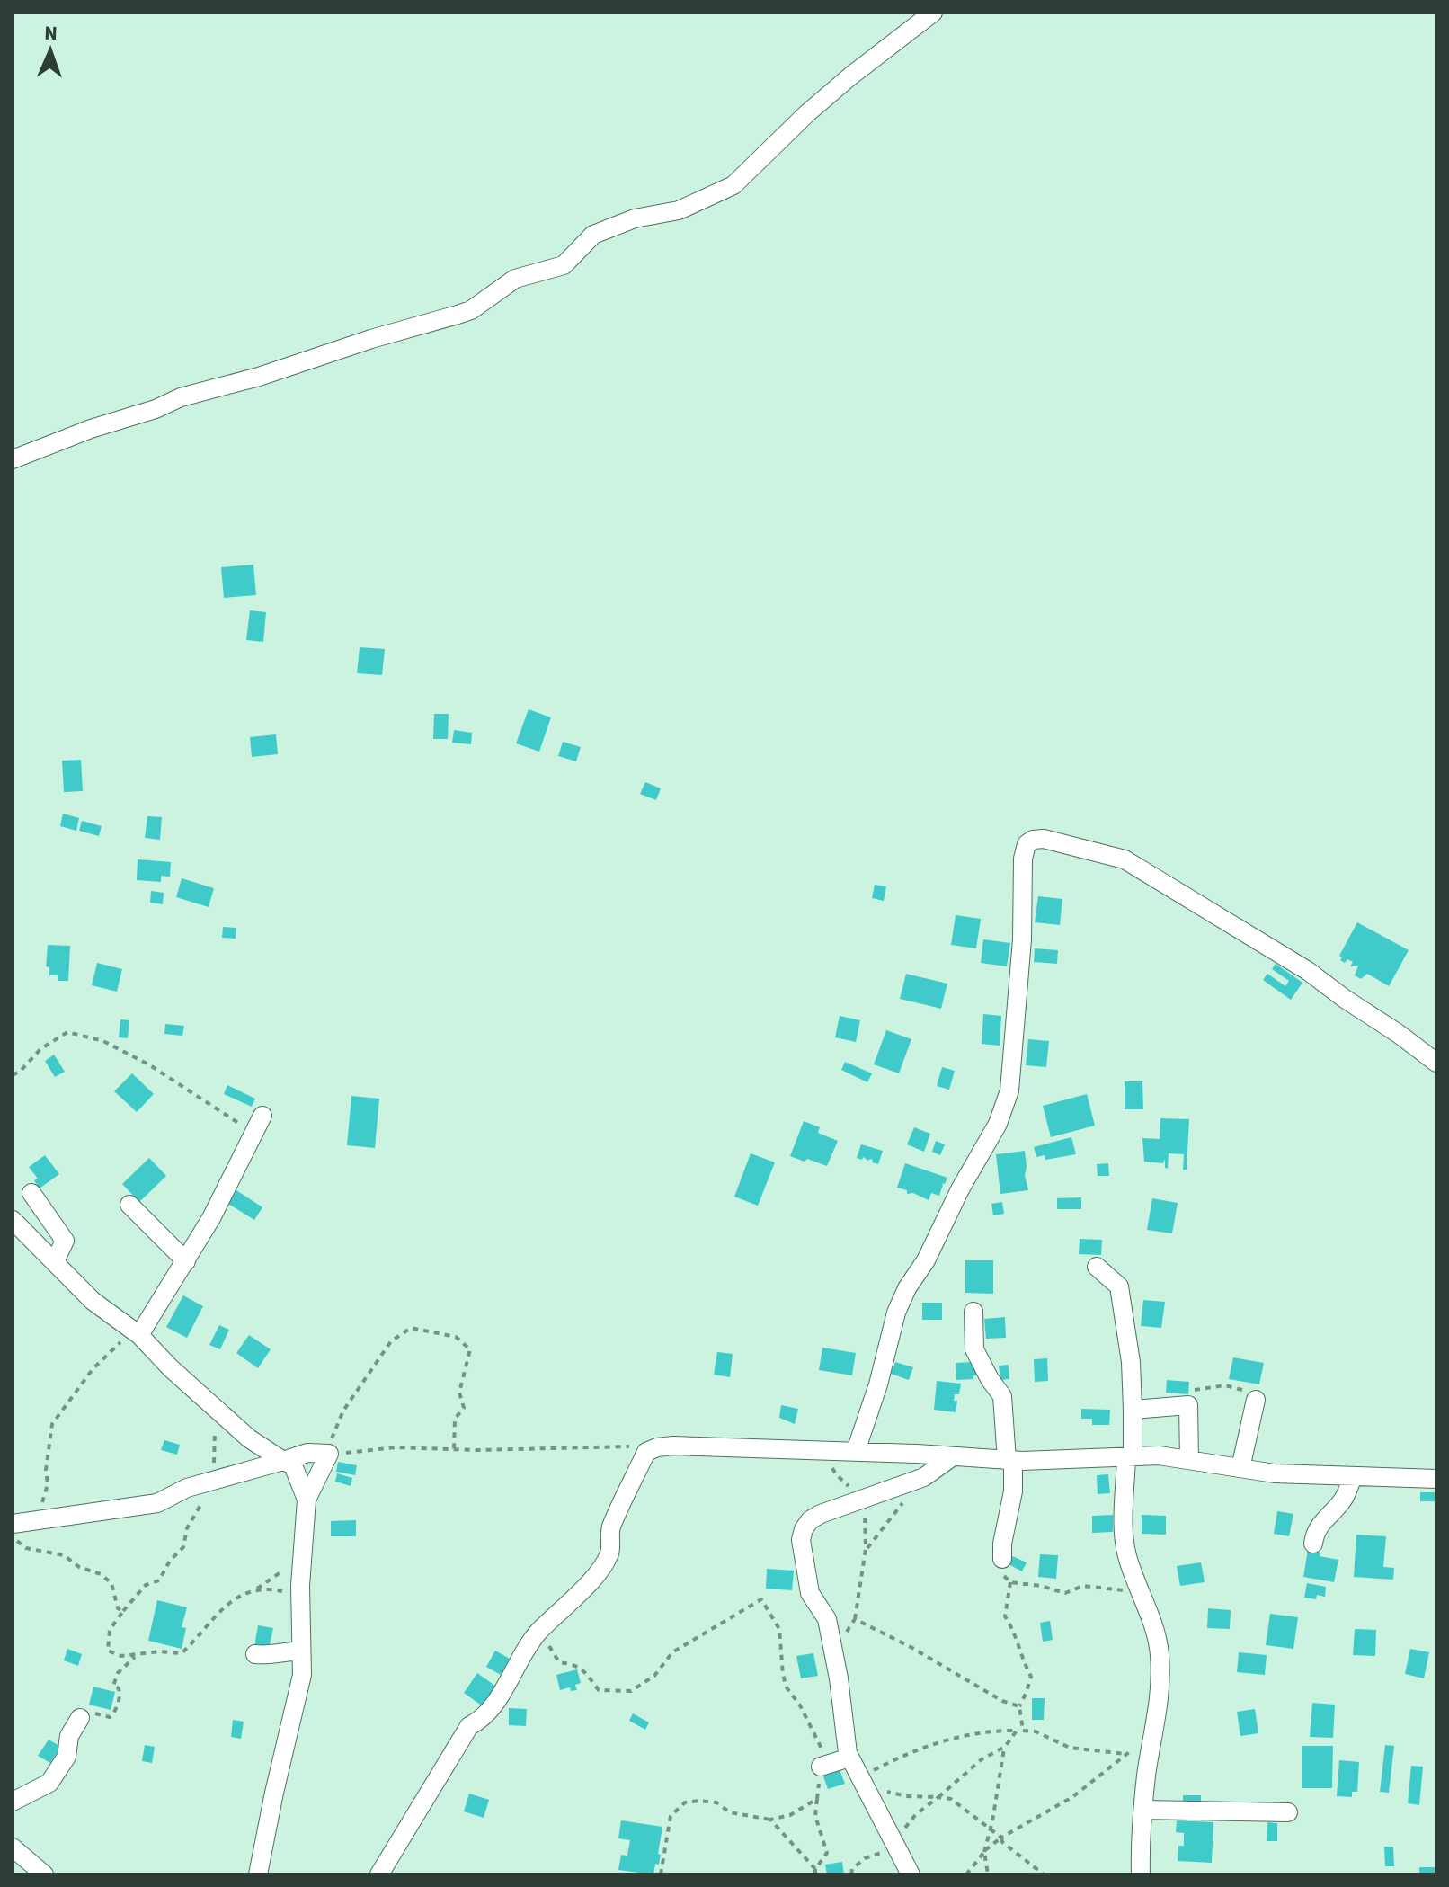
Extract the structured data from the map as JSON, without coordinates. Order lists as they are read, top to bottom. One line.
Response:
{"north":"top"}
